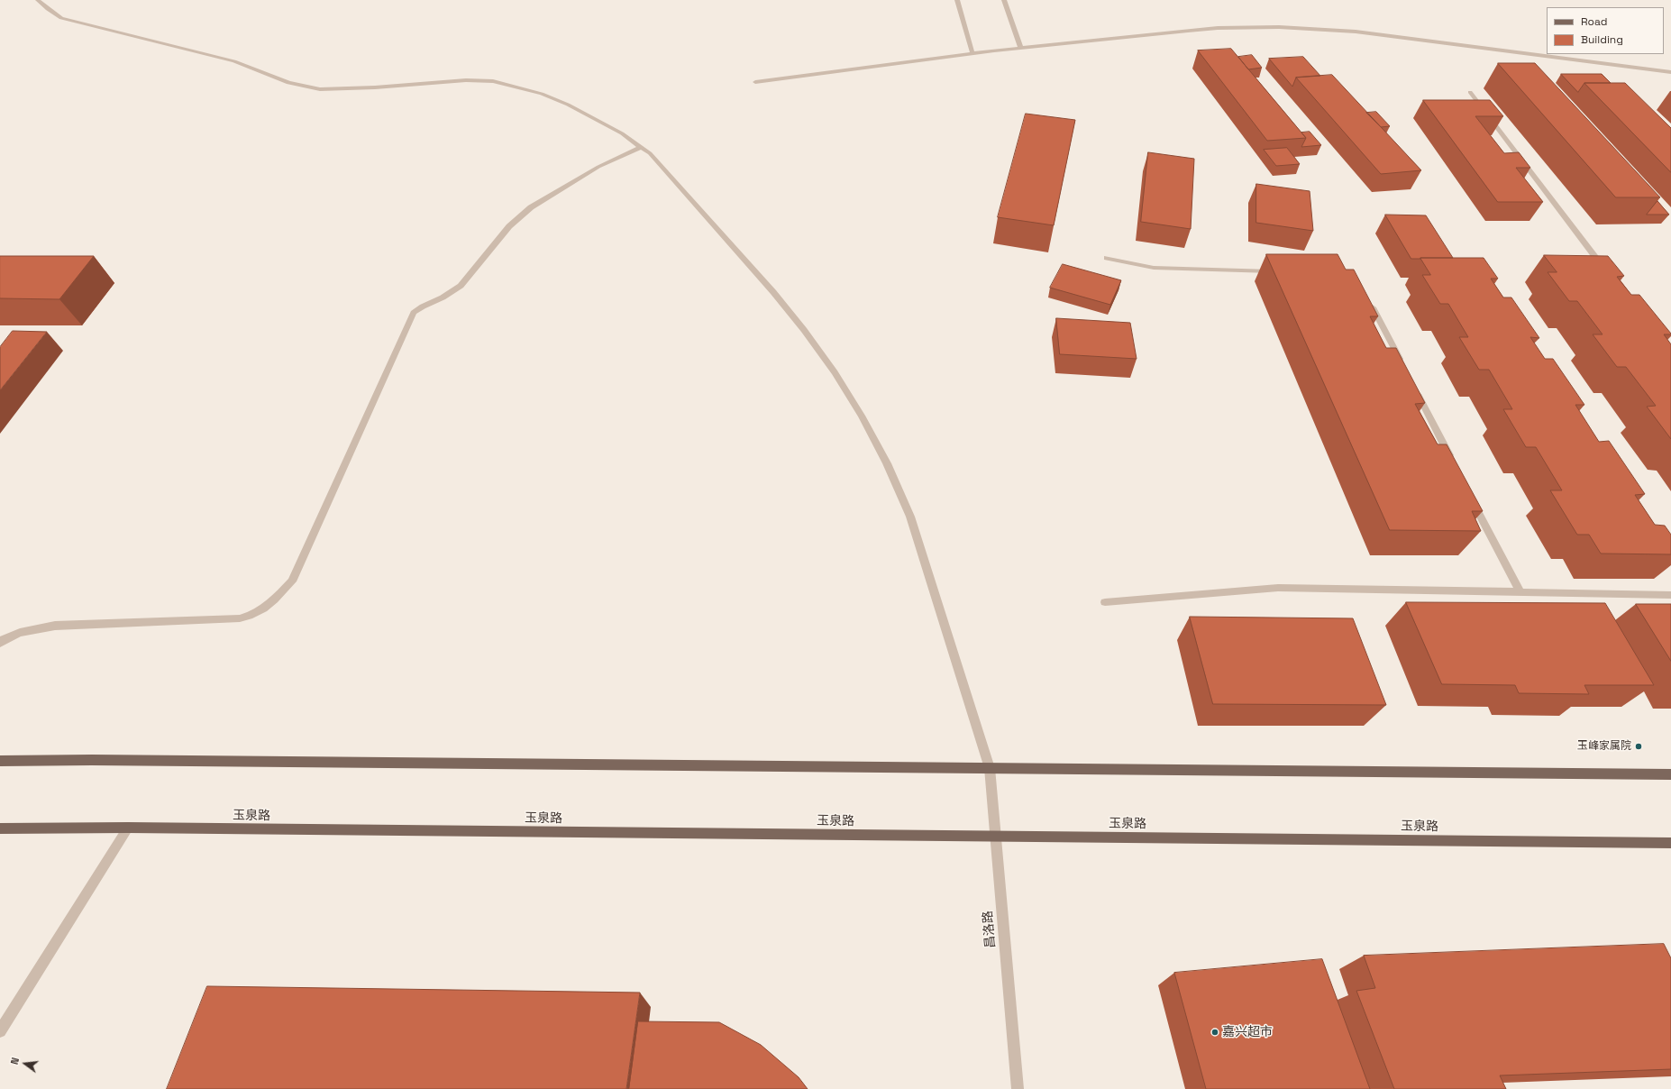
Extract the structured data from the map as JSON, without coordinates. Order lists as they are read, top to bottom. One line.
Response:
{"streets":{"main road":["玉泉路"],"street":["昌洛路"]},"crossings":[["玉泉路","昌洛路"]],"places":["玉峰家属院","嘉兴超市"],"legend":["Road","Building"],"north":"left"}
